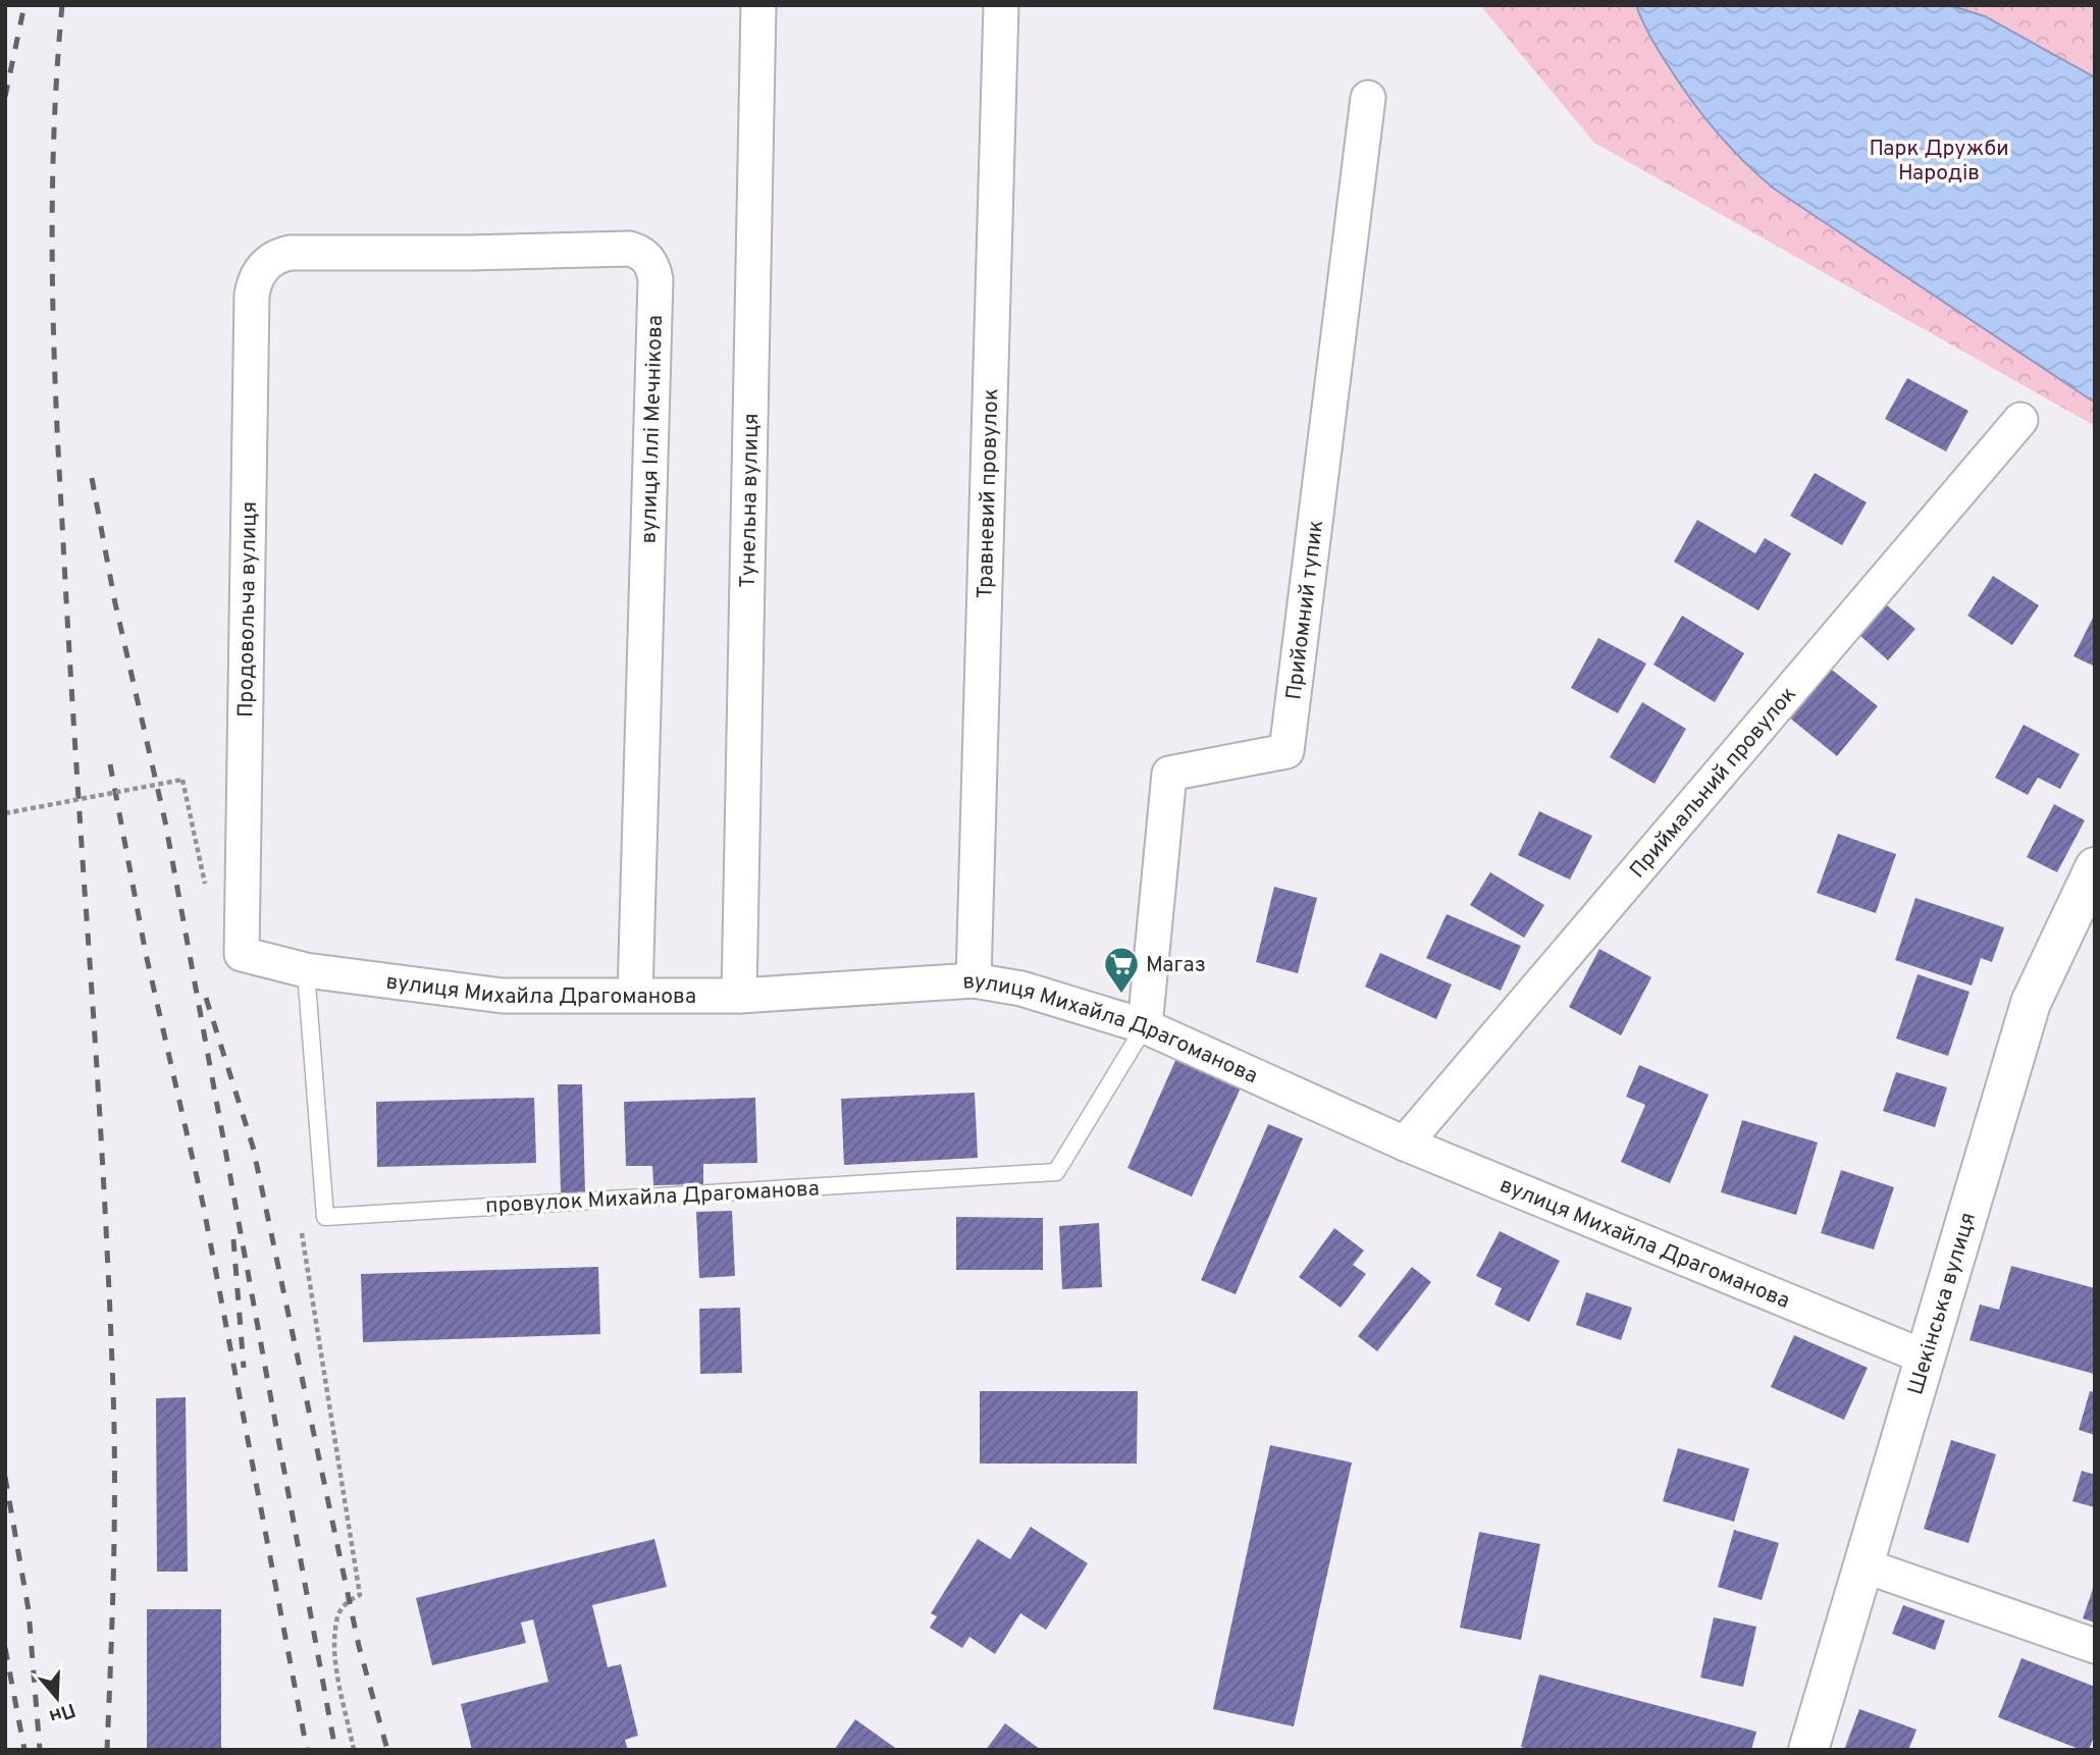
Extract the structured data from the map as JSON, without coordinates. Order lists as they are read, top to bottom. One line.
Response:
{"streets":{"main road":["Шекінська вулиця"],"street":["вулиця Іллі Мечнікова","Травневий провулок","Тунельна вулиця","Продовольча вулиця","Прийомний тупик","Приймальний провулок","вулиця Михайла Драгоманова"],"lane":["провулок Михайла Драгоманова"]},"crossings":[["вулиця Іллі Мечнікова","Продовольча вулиця"],["вулиця Іллі Мечнікова","вулиця Михайла Драгоманова"],["Травневий провулок","вулиця Михайла Драгоманова"],["Тунельна вулиця","вулиця Михайла Драгоманова"],["Продовольча вулиця","вулиця Михайла Драгоманова"],["Прийомний тупик","вулиця Михайла Драгоманова"],["Прийомний тупик","провулок Михайла Драгоманова"],["Приймальний провулок","вулиця Михайла Драгоманова"],["вулиця Михайла Драгоманова","провулок Михайла Драгоманова"],["вулиця Михайла Драгоманова","Шекінська вулиця"]],"parks":["Парк Дружби Народів"],"places":{"supermarket":["Магаз"]},"north":"bottom"}
